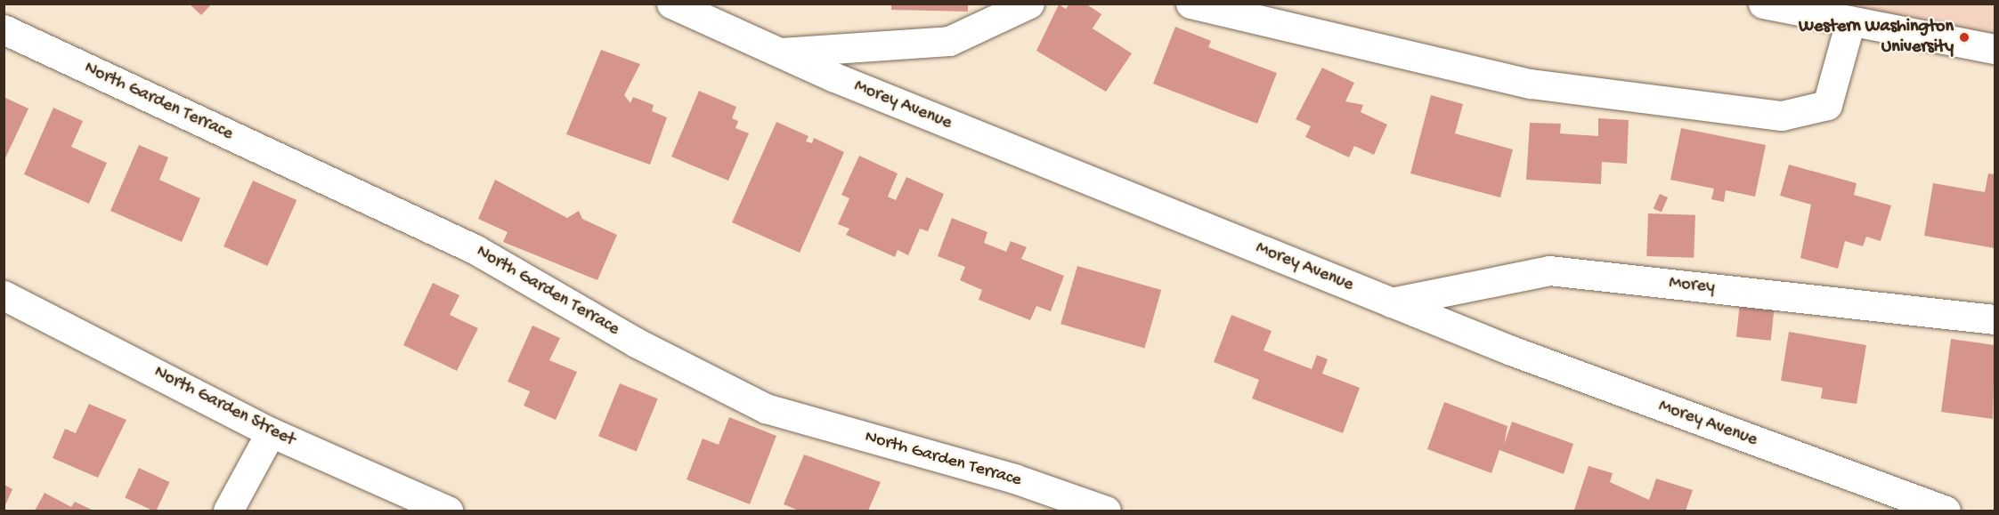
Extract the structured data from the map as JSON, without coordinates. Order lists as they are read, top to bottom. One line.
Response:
{"streets":{"street":["North Garden Terrace","Morey Avenue","Morey","North Garden Street"]},"crossings":[["Morey Avenue","Morey"]],"places":["Western Washington University"]}
